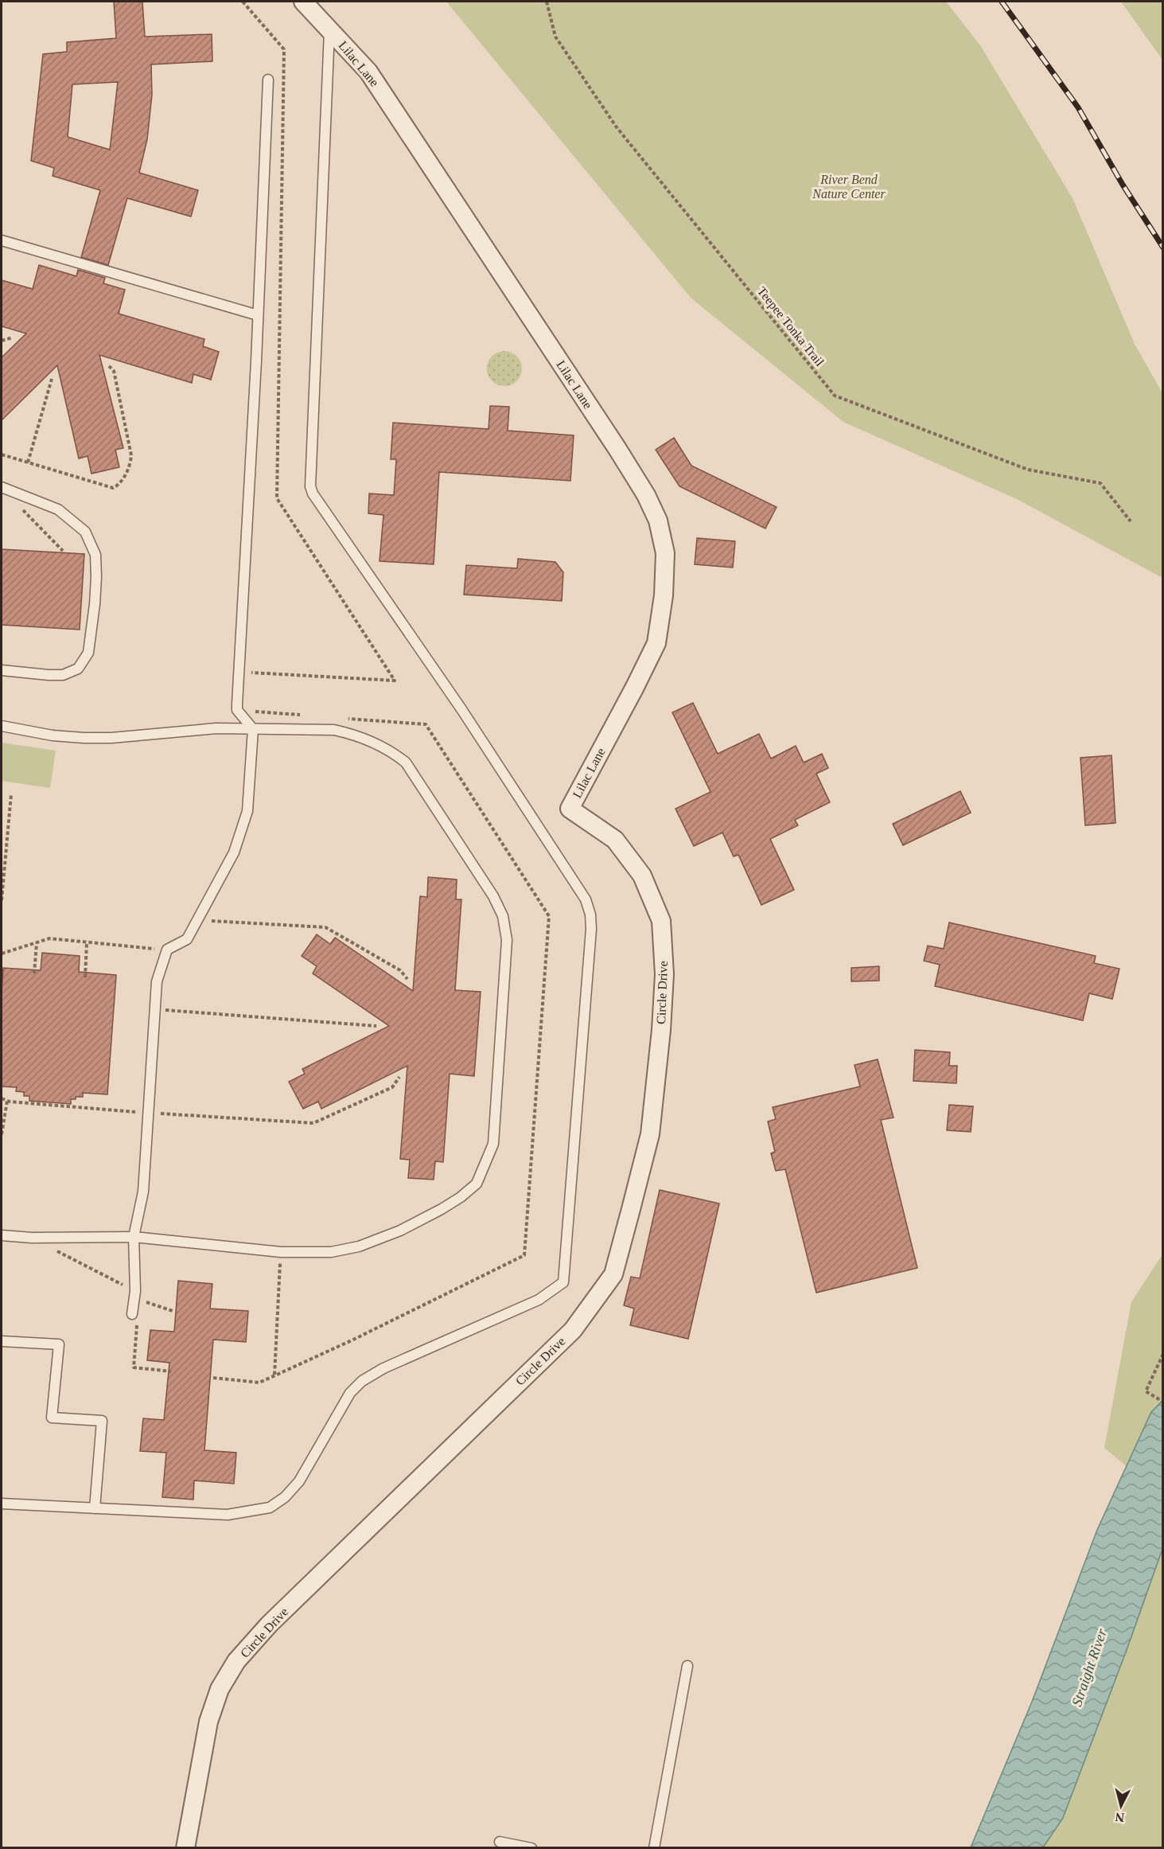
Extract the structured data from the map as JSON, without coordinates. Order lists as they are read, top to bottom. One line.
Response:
{"streets":{"street":["Lilac Lane","Circle Drive"],"path":["Teepee Tonka Trail"]},"crossings":[["Lilac Lane","Circle Drive"]],"water":["Straight River"],"parks":["River Bend Nature Center"],"north":"bottom"}
